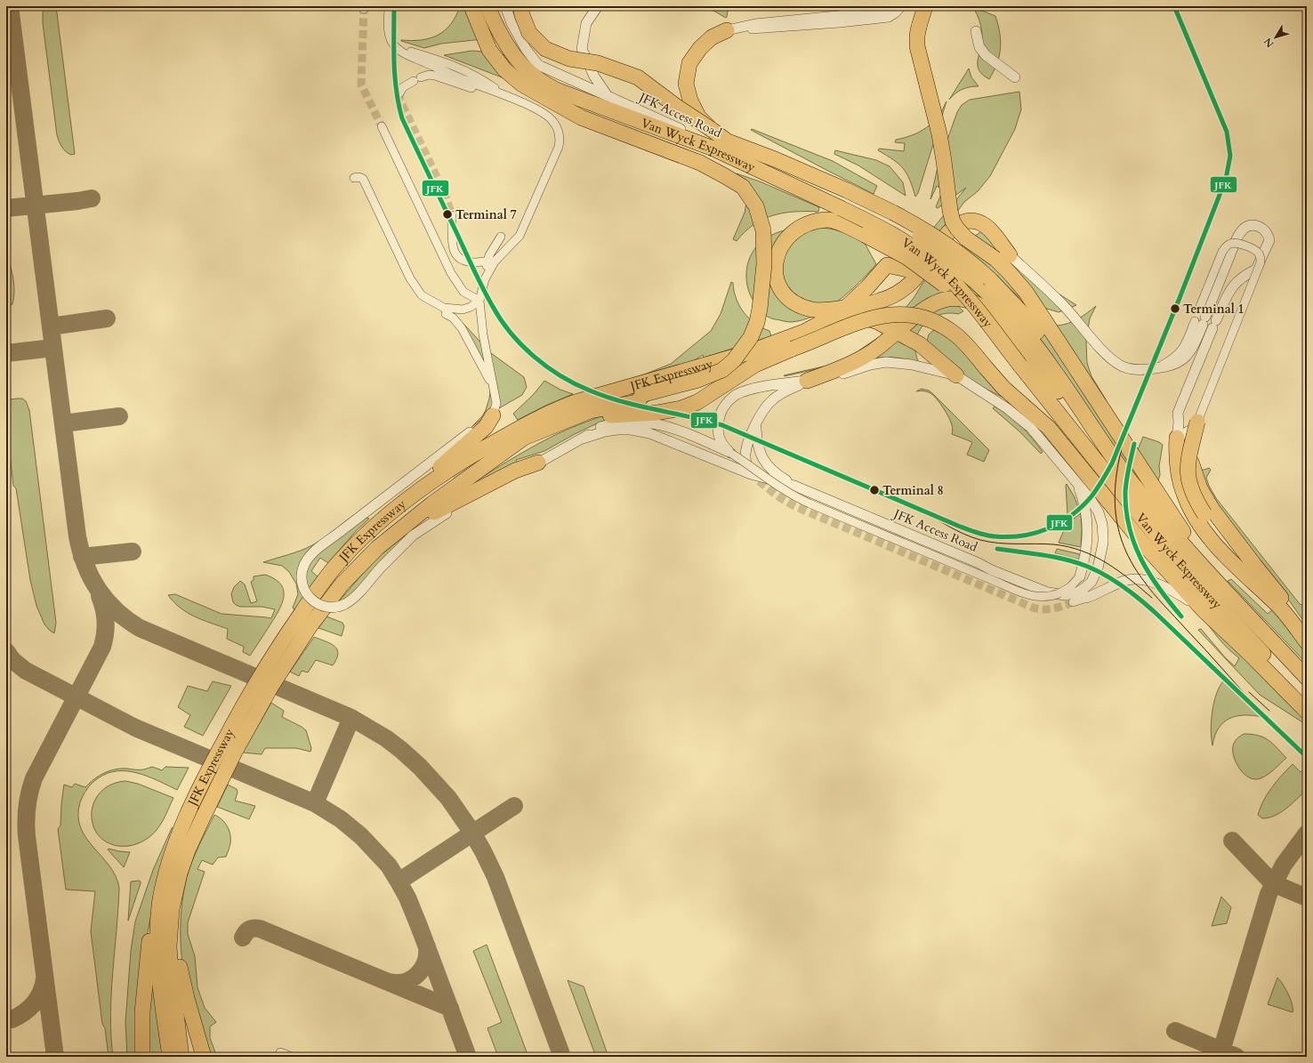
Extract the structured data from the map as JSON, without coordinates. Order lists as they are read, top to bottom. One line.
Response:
{"streets":{"highway":["Van Wyck Expressway","JFK Expressway"],"street":["JFK Access Road"]},"crossings":[["JFK Access Road","Van Wyck Expressway"]],"places":["Terminal 7","Terminal 1","Terminal 8"],"lines":["rail line JFK"],"north":"bottom left"}
